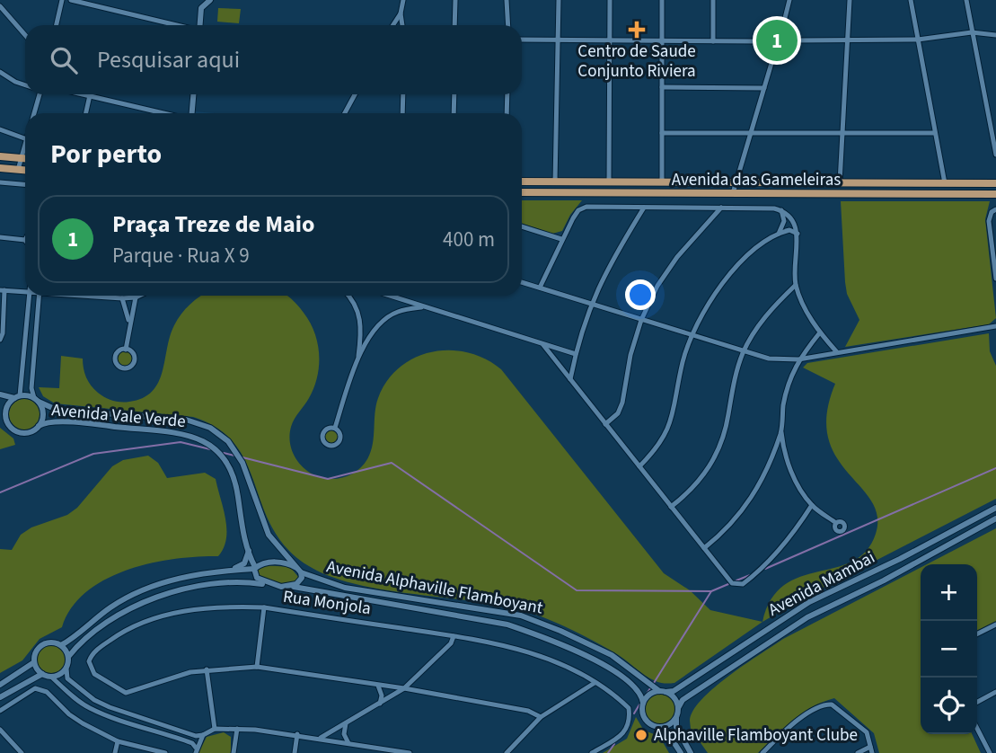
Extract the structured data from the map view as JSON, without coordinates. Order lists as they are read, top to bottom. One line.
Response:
{"streets":{"main road":["Avenida das Gameleiras"],"street":["Avenida Vale Verde","Avenida Mambai","Avenida Alphaville Flamboyant","Rua Monjola"]},"crossings":[["Avenida Vale Verde","Avenida Alphaville Flamboyant"],["Avenida Mambai","Avenida Alphaville Flamboyant"]],"places":{"health":["Centro de Saude Conjunto Riviera"],"other":["Alphaville Flamboyant Clube"]},"page":{"pins":"1","search":"Pesquisar aqui","heading":"Por perto","list":[{"mark":"1","name":"Praça Treze de Maio","note":"Parque · Rua X 9","value":"400 m"}],"map_buttons":["+","−"]}}
